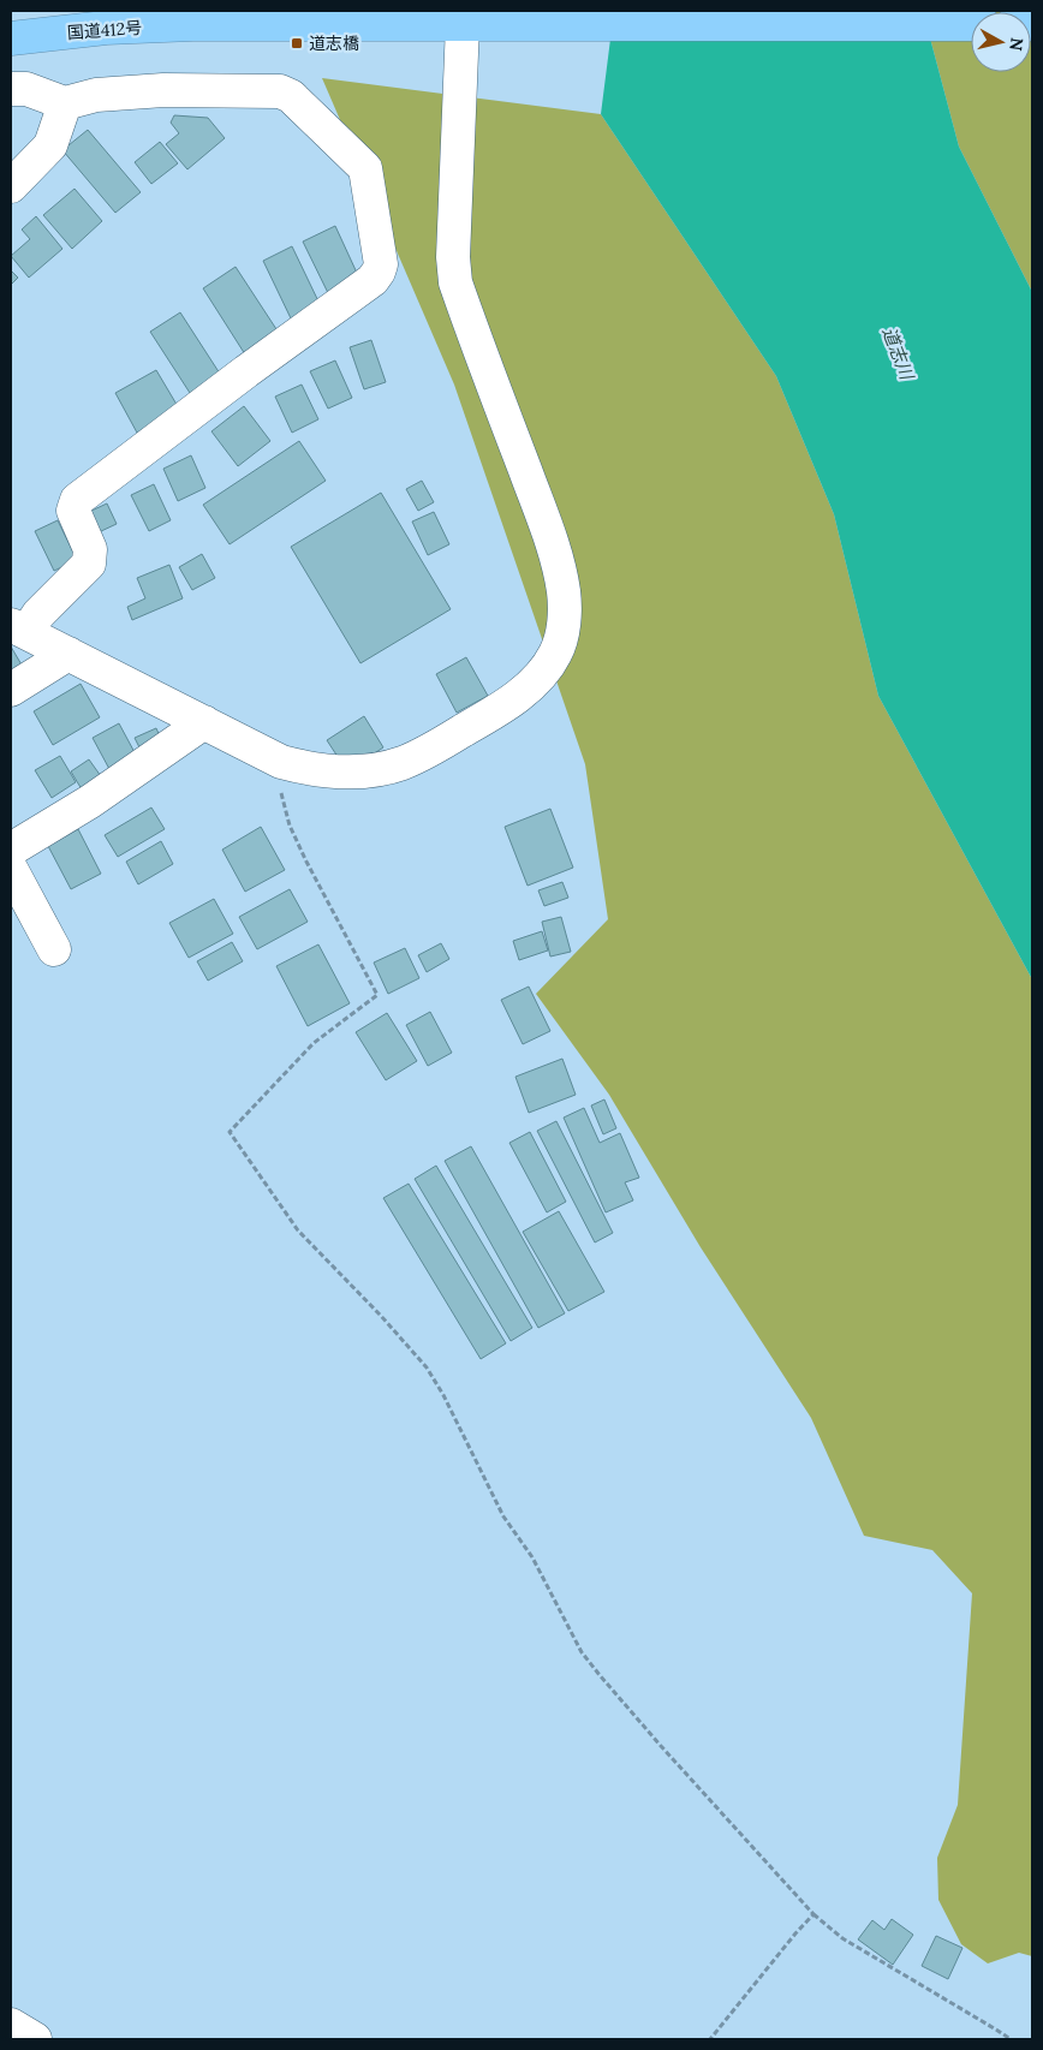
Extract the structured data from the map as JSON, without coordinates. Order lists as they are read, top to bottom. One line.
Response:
{"streets":{"highway":["国道412号"]},"water":["道志川"],"places":{"transit":["道志橋"]},"north":"right"}
